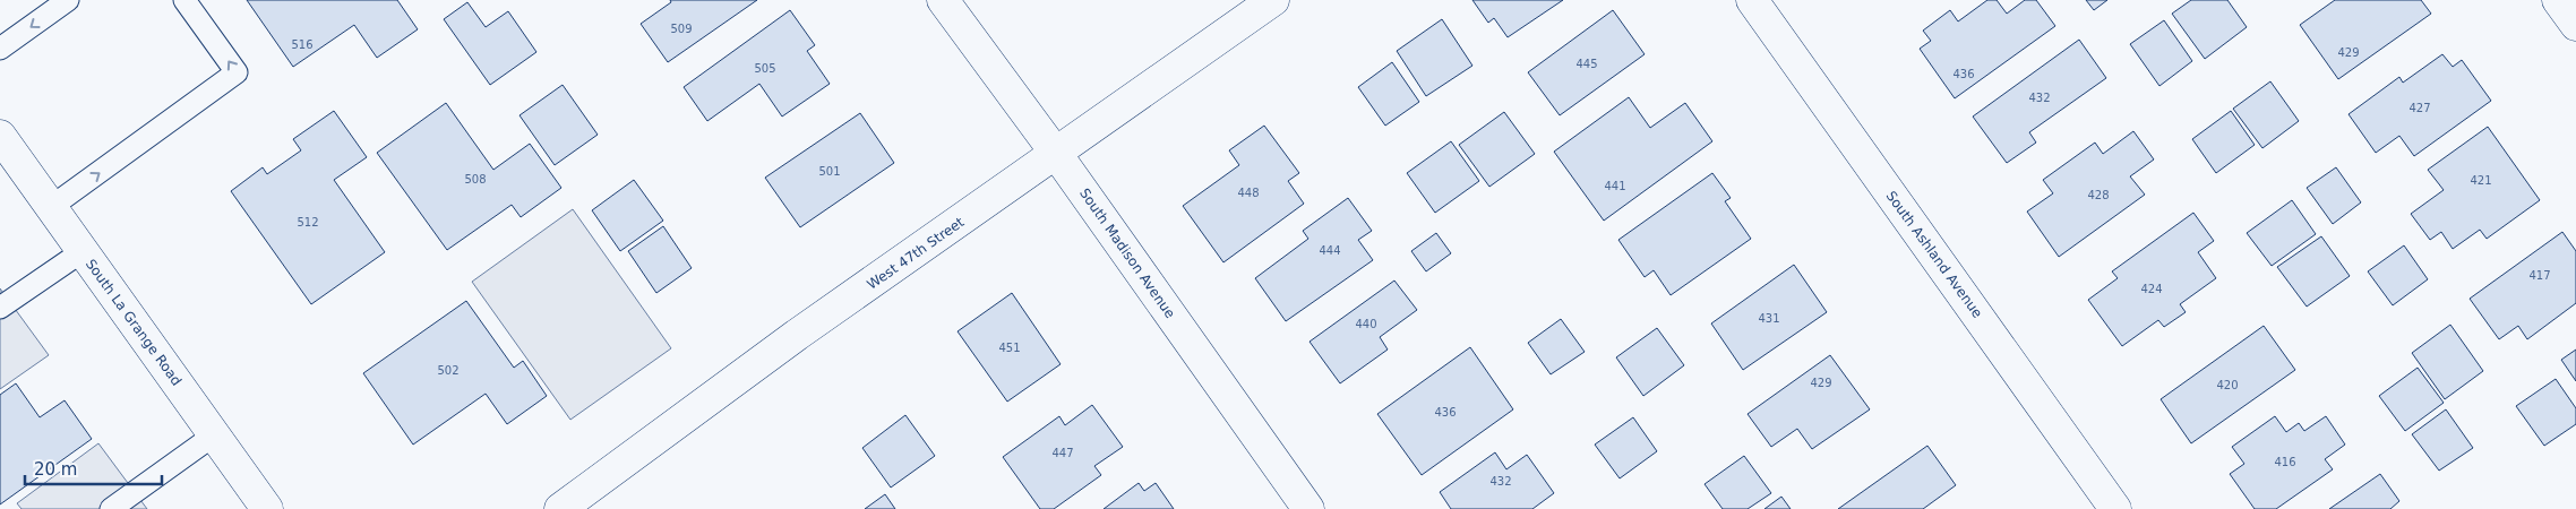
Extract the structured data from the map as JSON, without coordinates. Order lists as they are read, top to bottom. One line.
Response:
{"streets":{"main road":["West 47th Street","South Madison Avenue","South Ashland Avenue","South La Grange Road"]},"crossings":[["West 47th Street","South Madison Avenue"]],"house_numbers":["509","516","429","445","505","436","432","427","501","508","421","441","448","428","512","444","417","424","431","440","451","502","429","420","436","447","416","432"],"scale_bar":"20 m"}
